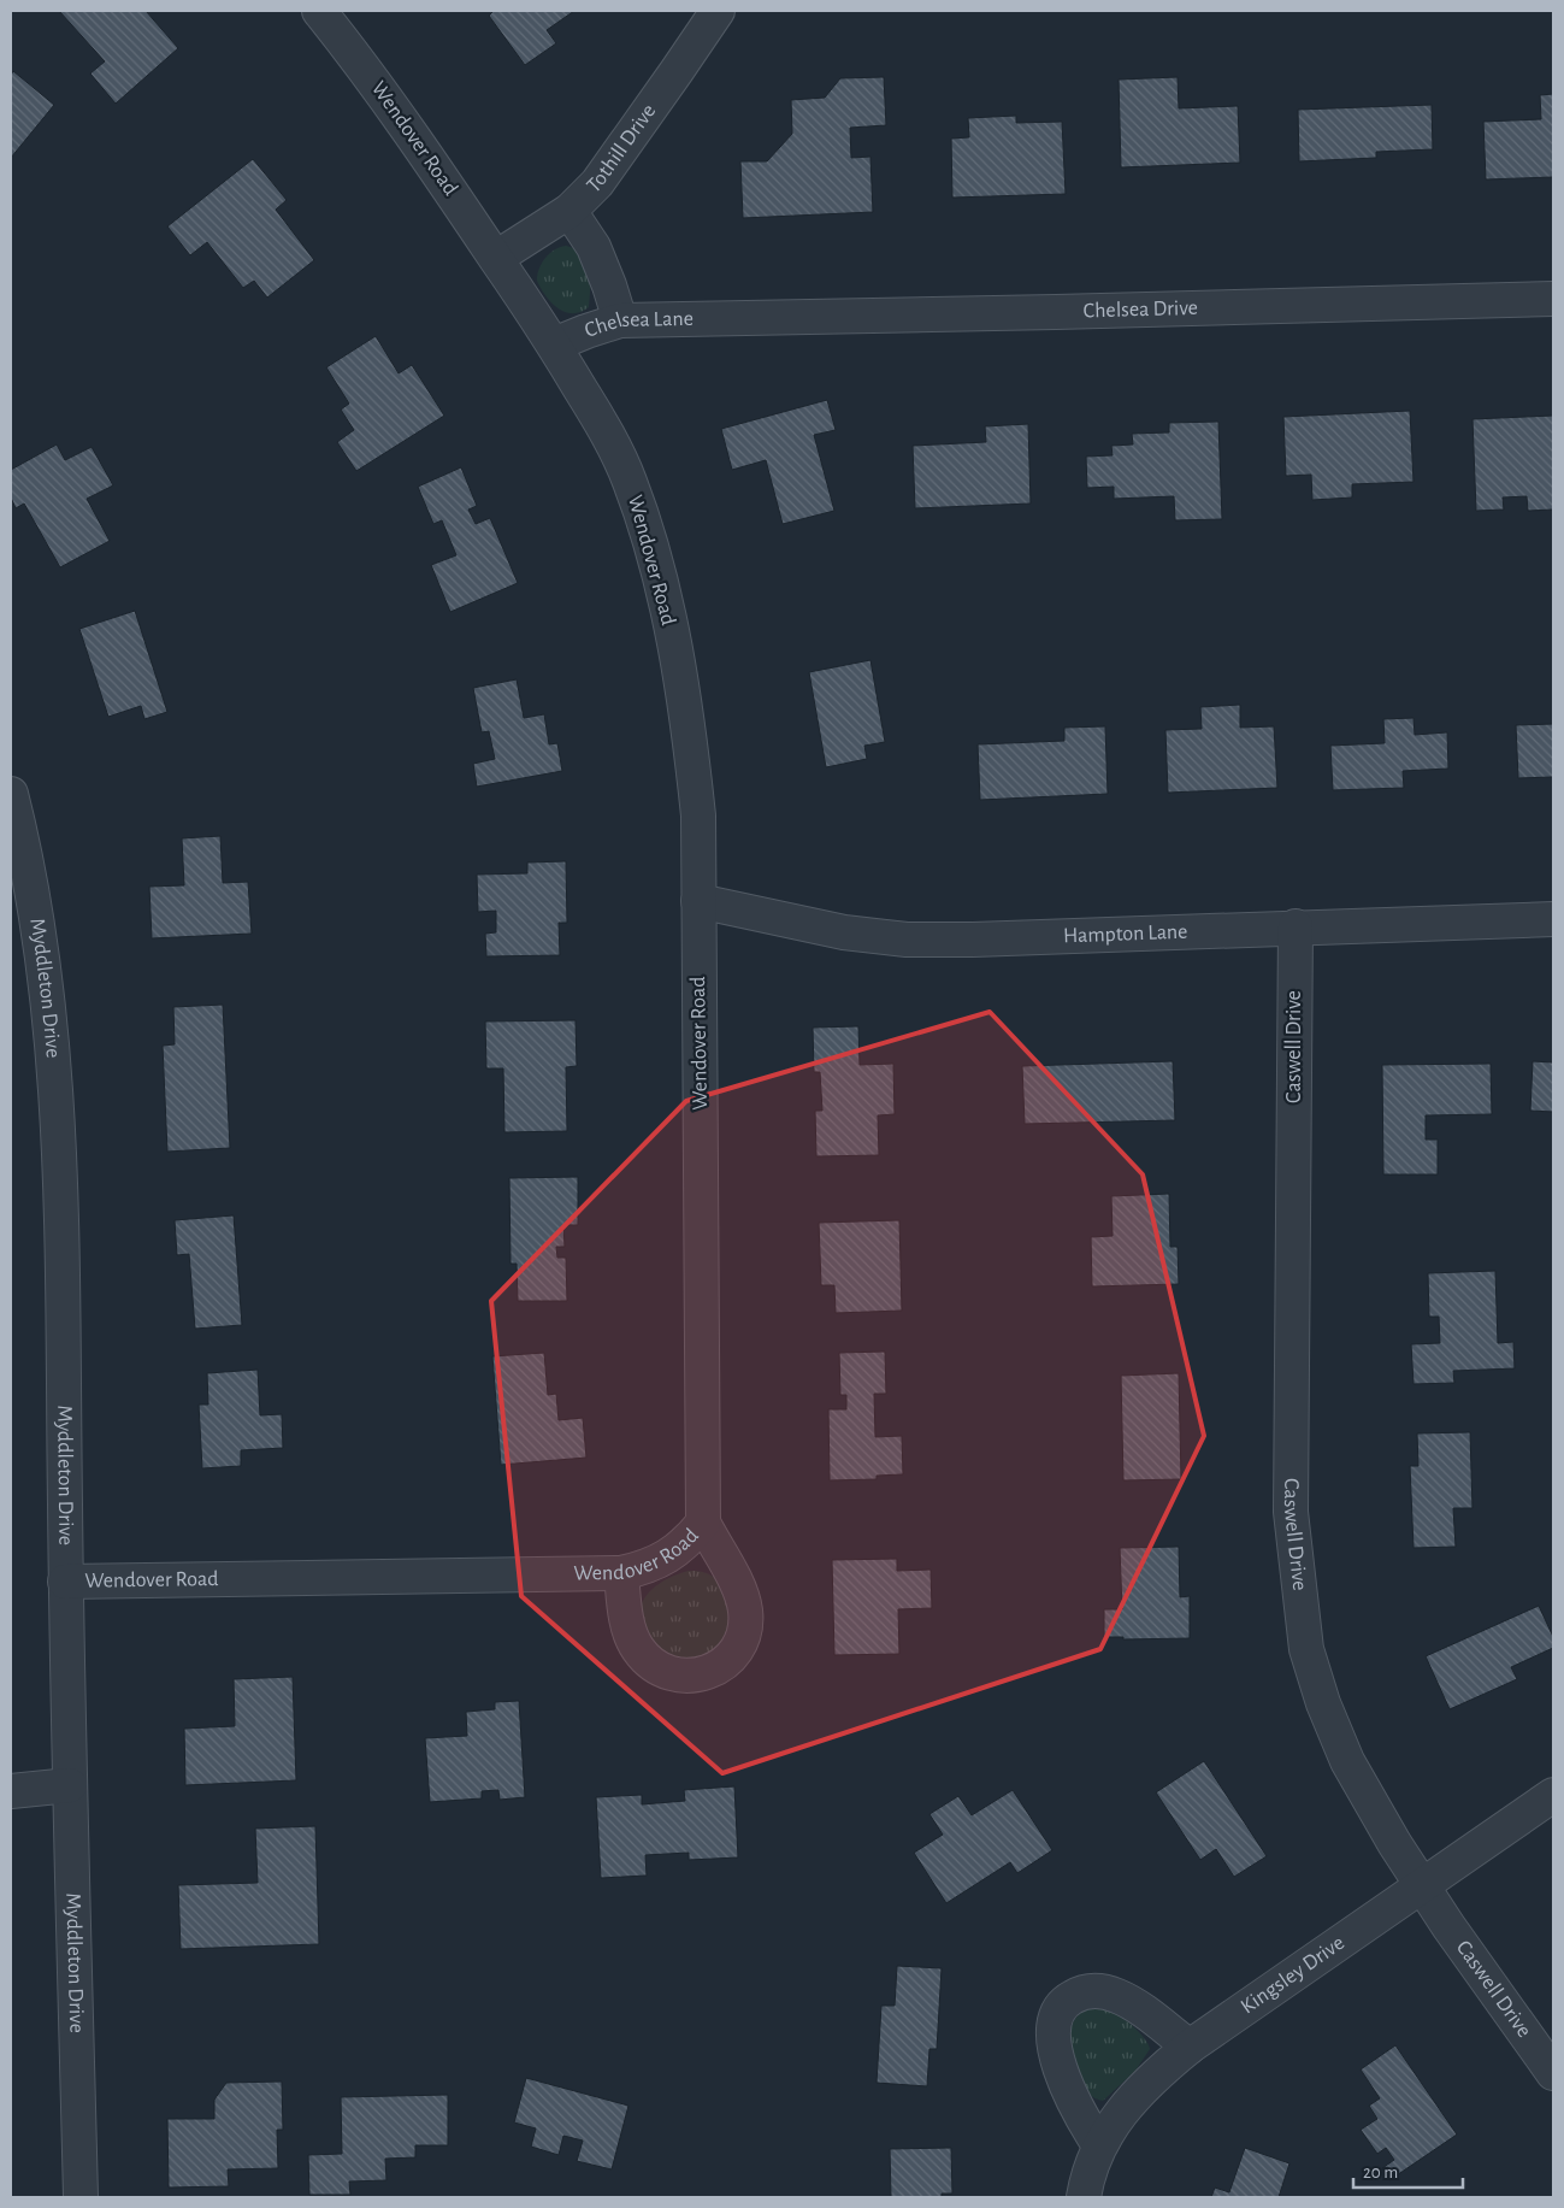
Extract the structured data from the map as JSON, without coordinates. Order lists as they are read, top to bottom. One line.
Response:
{"streets":{"street":["Wendover Road","Tothill Drive","Chelsea Drive","Chelsea Lane","Hampton Lane","Myddleton Drive","Caswell Drive","Kingsley Drive"]},"crossings":[["Wendover Road","Tothill Drive"],["Wendover Road","Chelsea Lane"],["Wendover Road","Hampton Lane"],["Wendover Road","Myddleton Drive"],["Chelsea Drive","Chelsea Lane"],["Hampton Lane","Caswell Drive"],["Caswell Drive","Kingsley Drive"]],"scale_bar":"20 m"}
